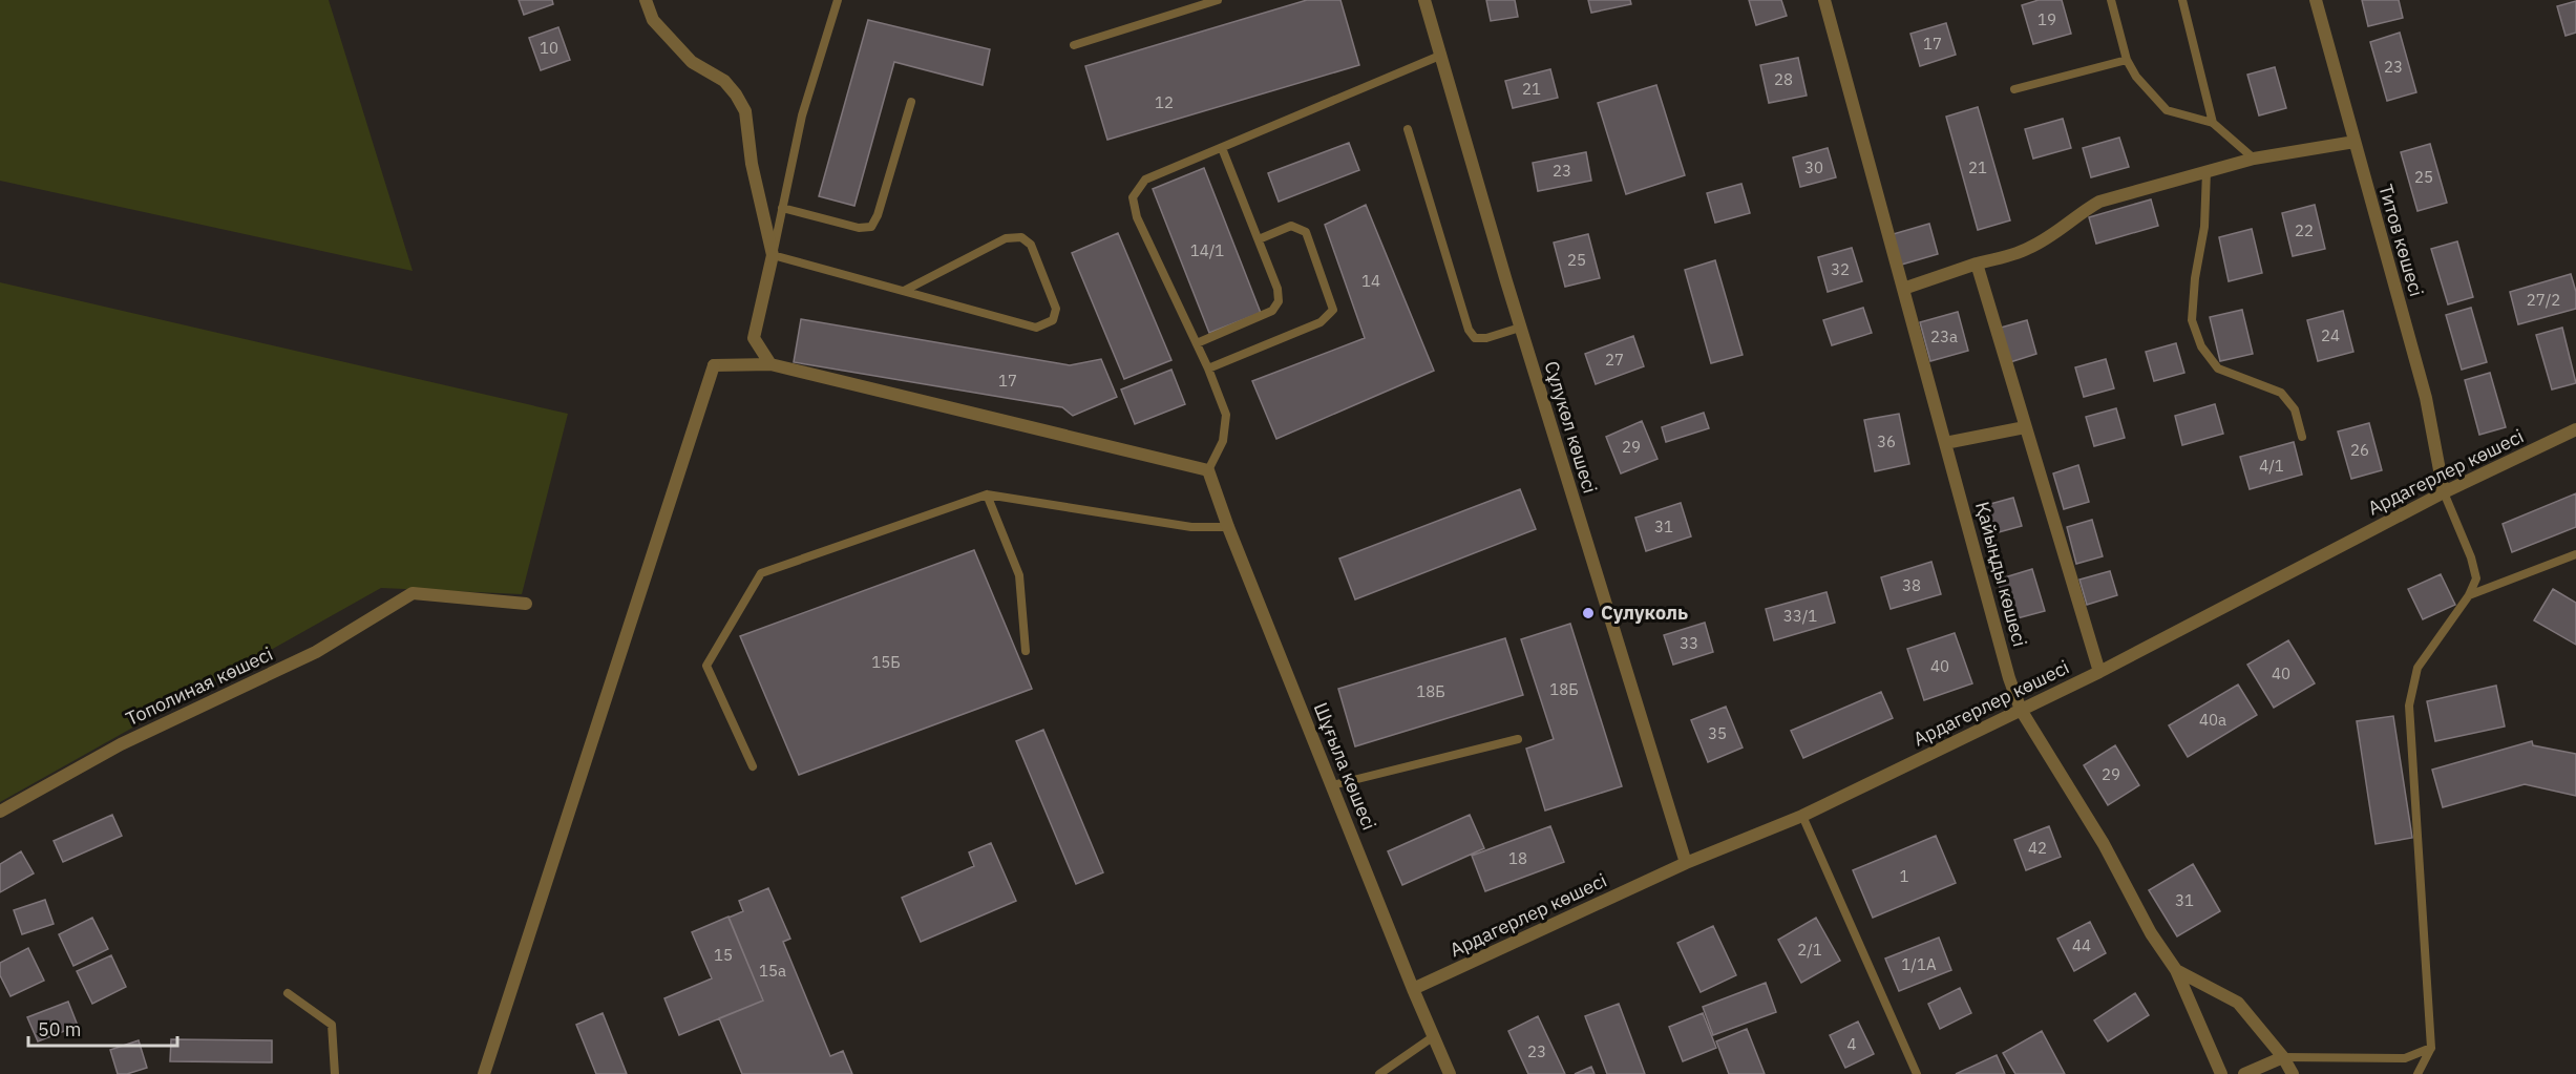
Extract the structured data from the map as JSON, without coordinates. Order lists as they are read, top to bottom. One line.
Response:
{"streets":{"street":["Титов көшесі","Сұлукөл көшесі","Ардагерлер көшесі","Қайыңды көшесі","Тополиная көшесі","Шұғыла көшесі"]},"crossings":[["Титов көшесі","Ардагерлер көшесі"],["Сұлукөл көшесі","Ардагерлер көшесі"],["Ардагерлер көшесі","Қайыңды көшесі"],["Ардагерлер көшесі","Шұғыла көшесі"]],"places":["Сулуколь"],"house_numbers":["19","17","10","23","28","21","12","30","21","23","25","22","14/1","25","32","14","27/2","24","23а","27","17","36","29","26","4/1","31","38","33/1","33","15Б","40","40","18Б","18Б","40а","35","29","42","18","1","31","44","2/1","15","1/1А","15а","4","23"],"scale_bar":"50 m"}
